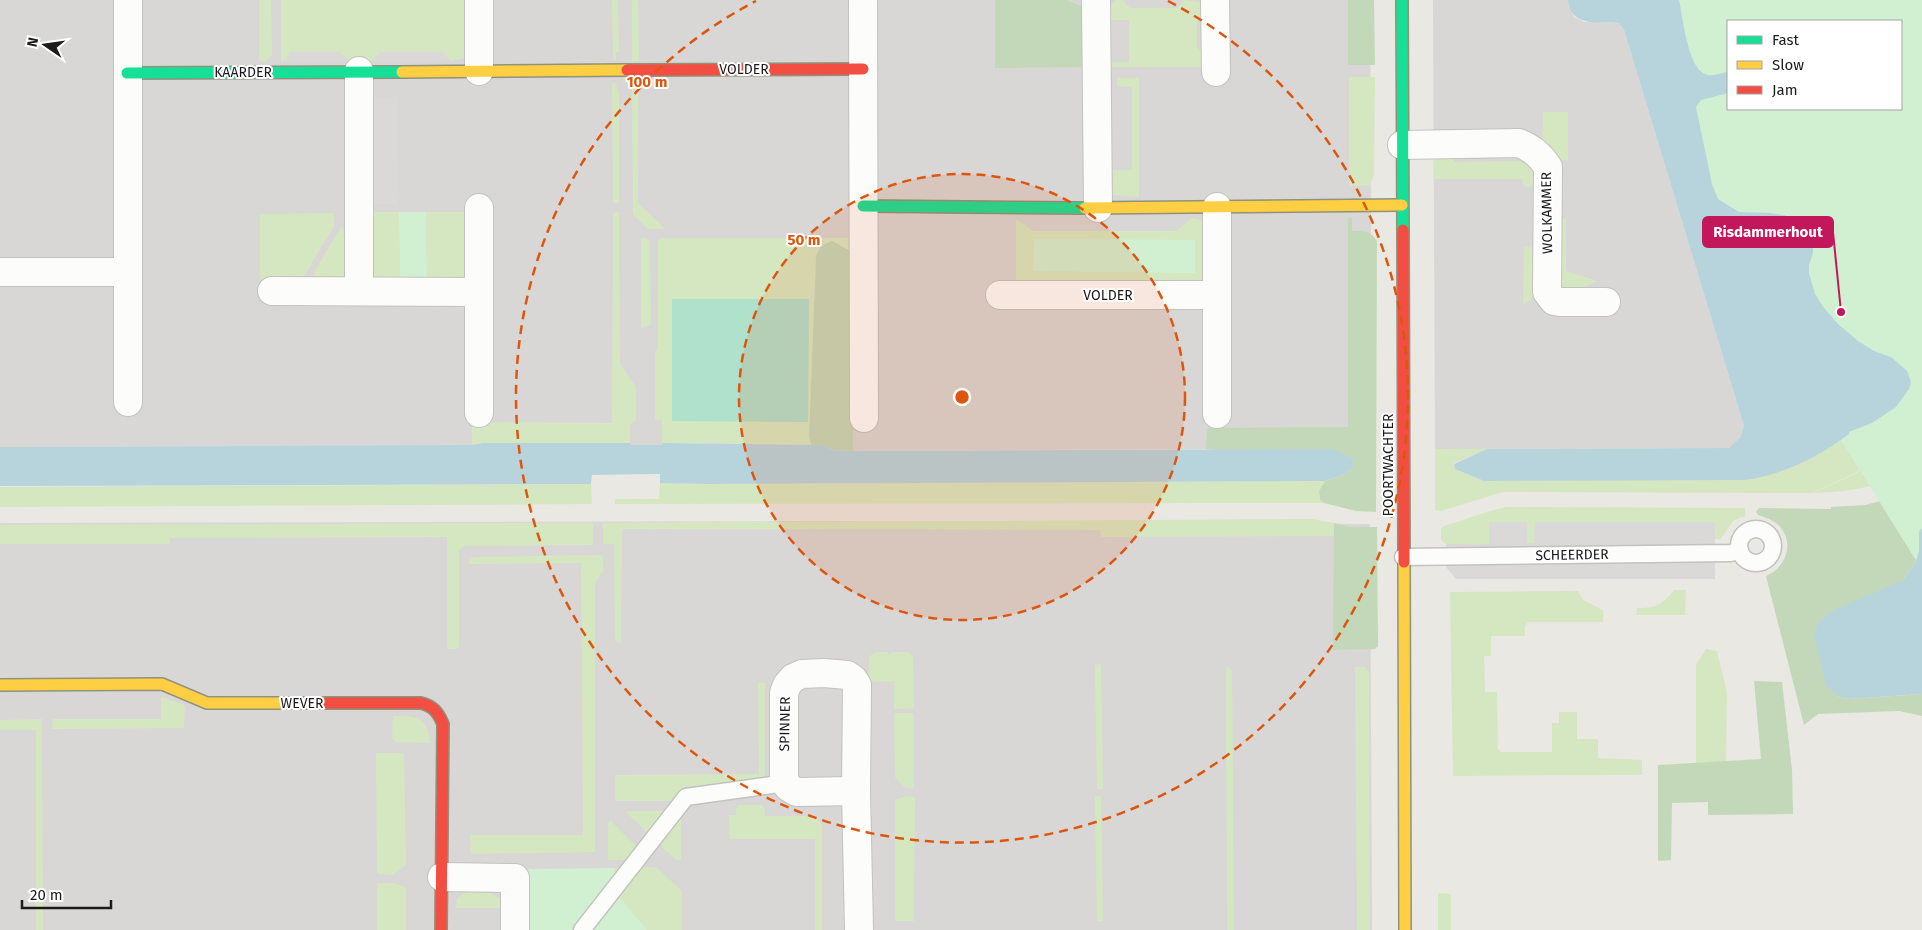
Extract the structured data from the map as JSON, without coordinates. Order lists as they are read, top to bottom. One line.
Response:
{"streets":{"street":["VOLDER","KAARDER","WOLKAMMER","POORTWACHTER","WEVER","SPINNER"],"lane":["SCHEERDER"]},"crossings":[["VOLDER","KAARDER"],["WOLKAMMER","POORTWACHTER"],["POORTWACHTER","SCHEERDER"]],"places":["Risdammerhout"],"legend":["Fast","Slow","Jam"],"scale_bar":"20 m","north":"left","rings":["100 m","50 m"]}
